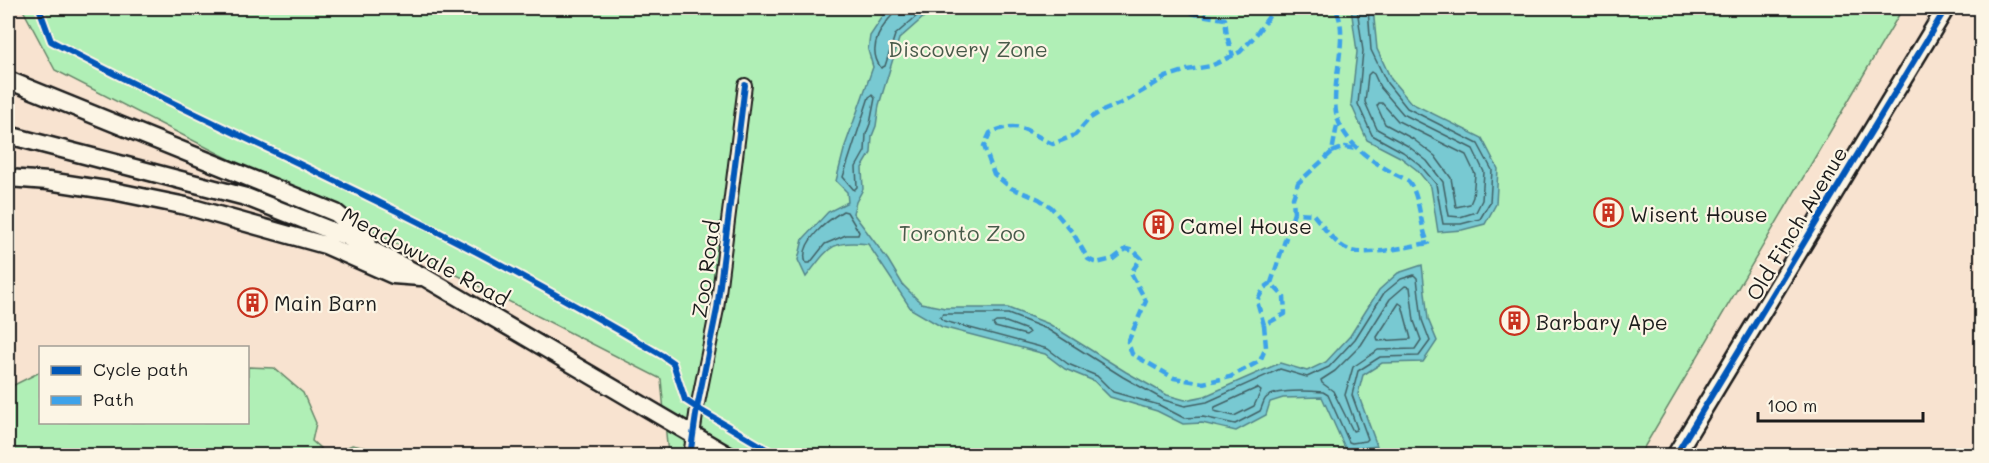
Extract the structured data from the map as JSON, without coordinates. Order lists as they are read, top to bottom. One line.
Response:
{"streets":{"main road":["Old Finch Avenue","Meadowvale Road"],"street":["Zoo Road"]},"crossings":[["Meadowvale Road","Zoo Road"]],"parks":["Discovery Zone","Toronto Zoo"],"places":{"building":["Wisent House","Camel House","Main Barn","Barbary Ape"]},"legend":["Cycle path","Path"],"scale_bar":"100 m"}
